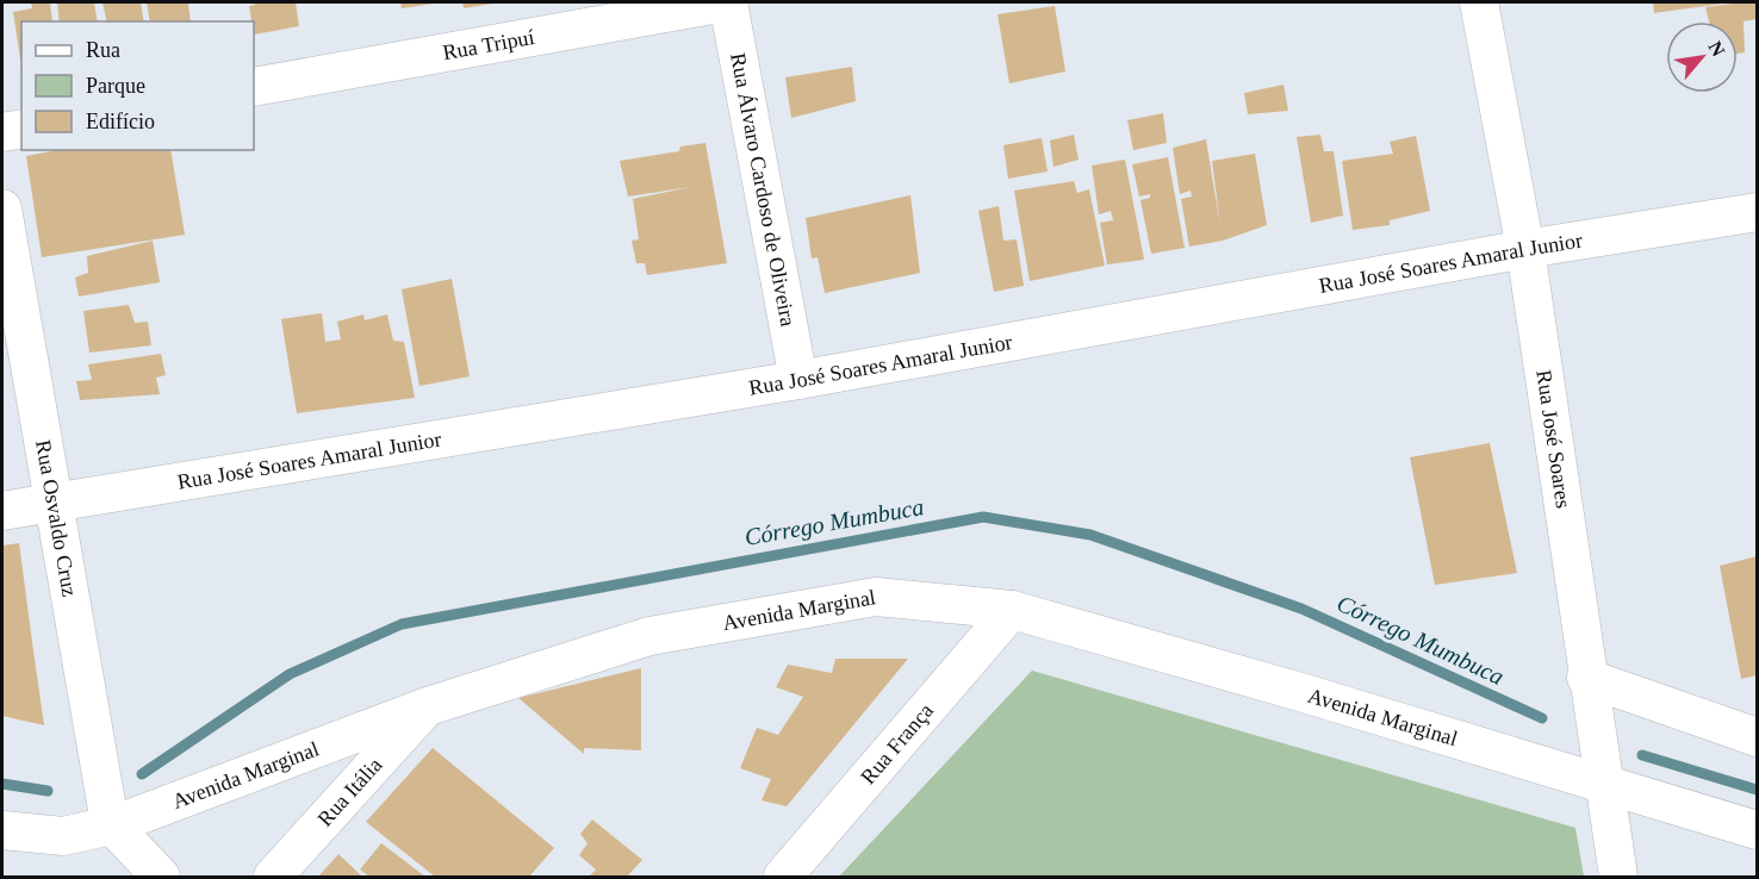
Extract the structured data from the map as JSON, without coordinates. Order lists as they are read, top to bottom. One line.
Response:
{"streets":{"street":["Rua Tripuí","Rua Álvaro Cardoso de Oliveira","Rua José Soares Amaral Junior","Rua José Soares","Rua Osvaldo Cruz","Avenida Marginal","Rua França","Rua Itália"]},"crossings":[["Rua Tripuí","Rua Álvaro Cardoso de Oliveira"],["Rua Álvaro Cardoso de Oliveira","Rua José Soares Amaral Junior"],["Rua José Soares Amaral Junior","Rua José Soares"],["Rua José Soares Amaral Junior","Rua Osvaldo Cruz"],["Rua José Soares","Avenida Marginal"],["Rua Osvaldo Cruz","Avenida Marginal"],["Avenida Marginal","Rua França"],["Avenida Marginal","Rua Itália"]],"water":["Córrego Mumbuca"],"legend":["Rua","Parque","Edifício"],"north":"top right"}
